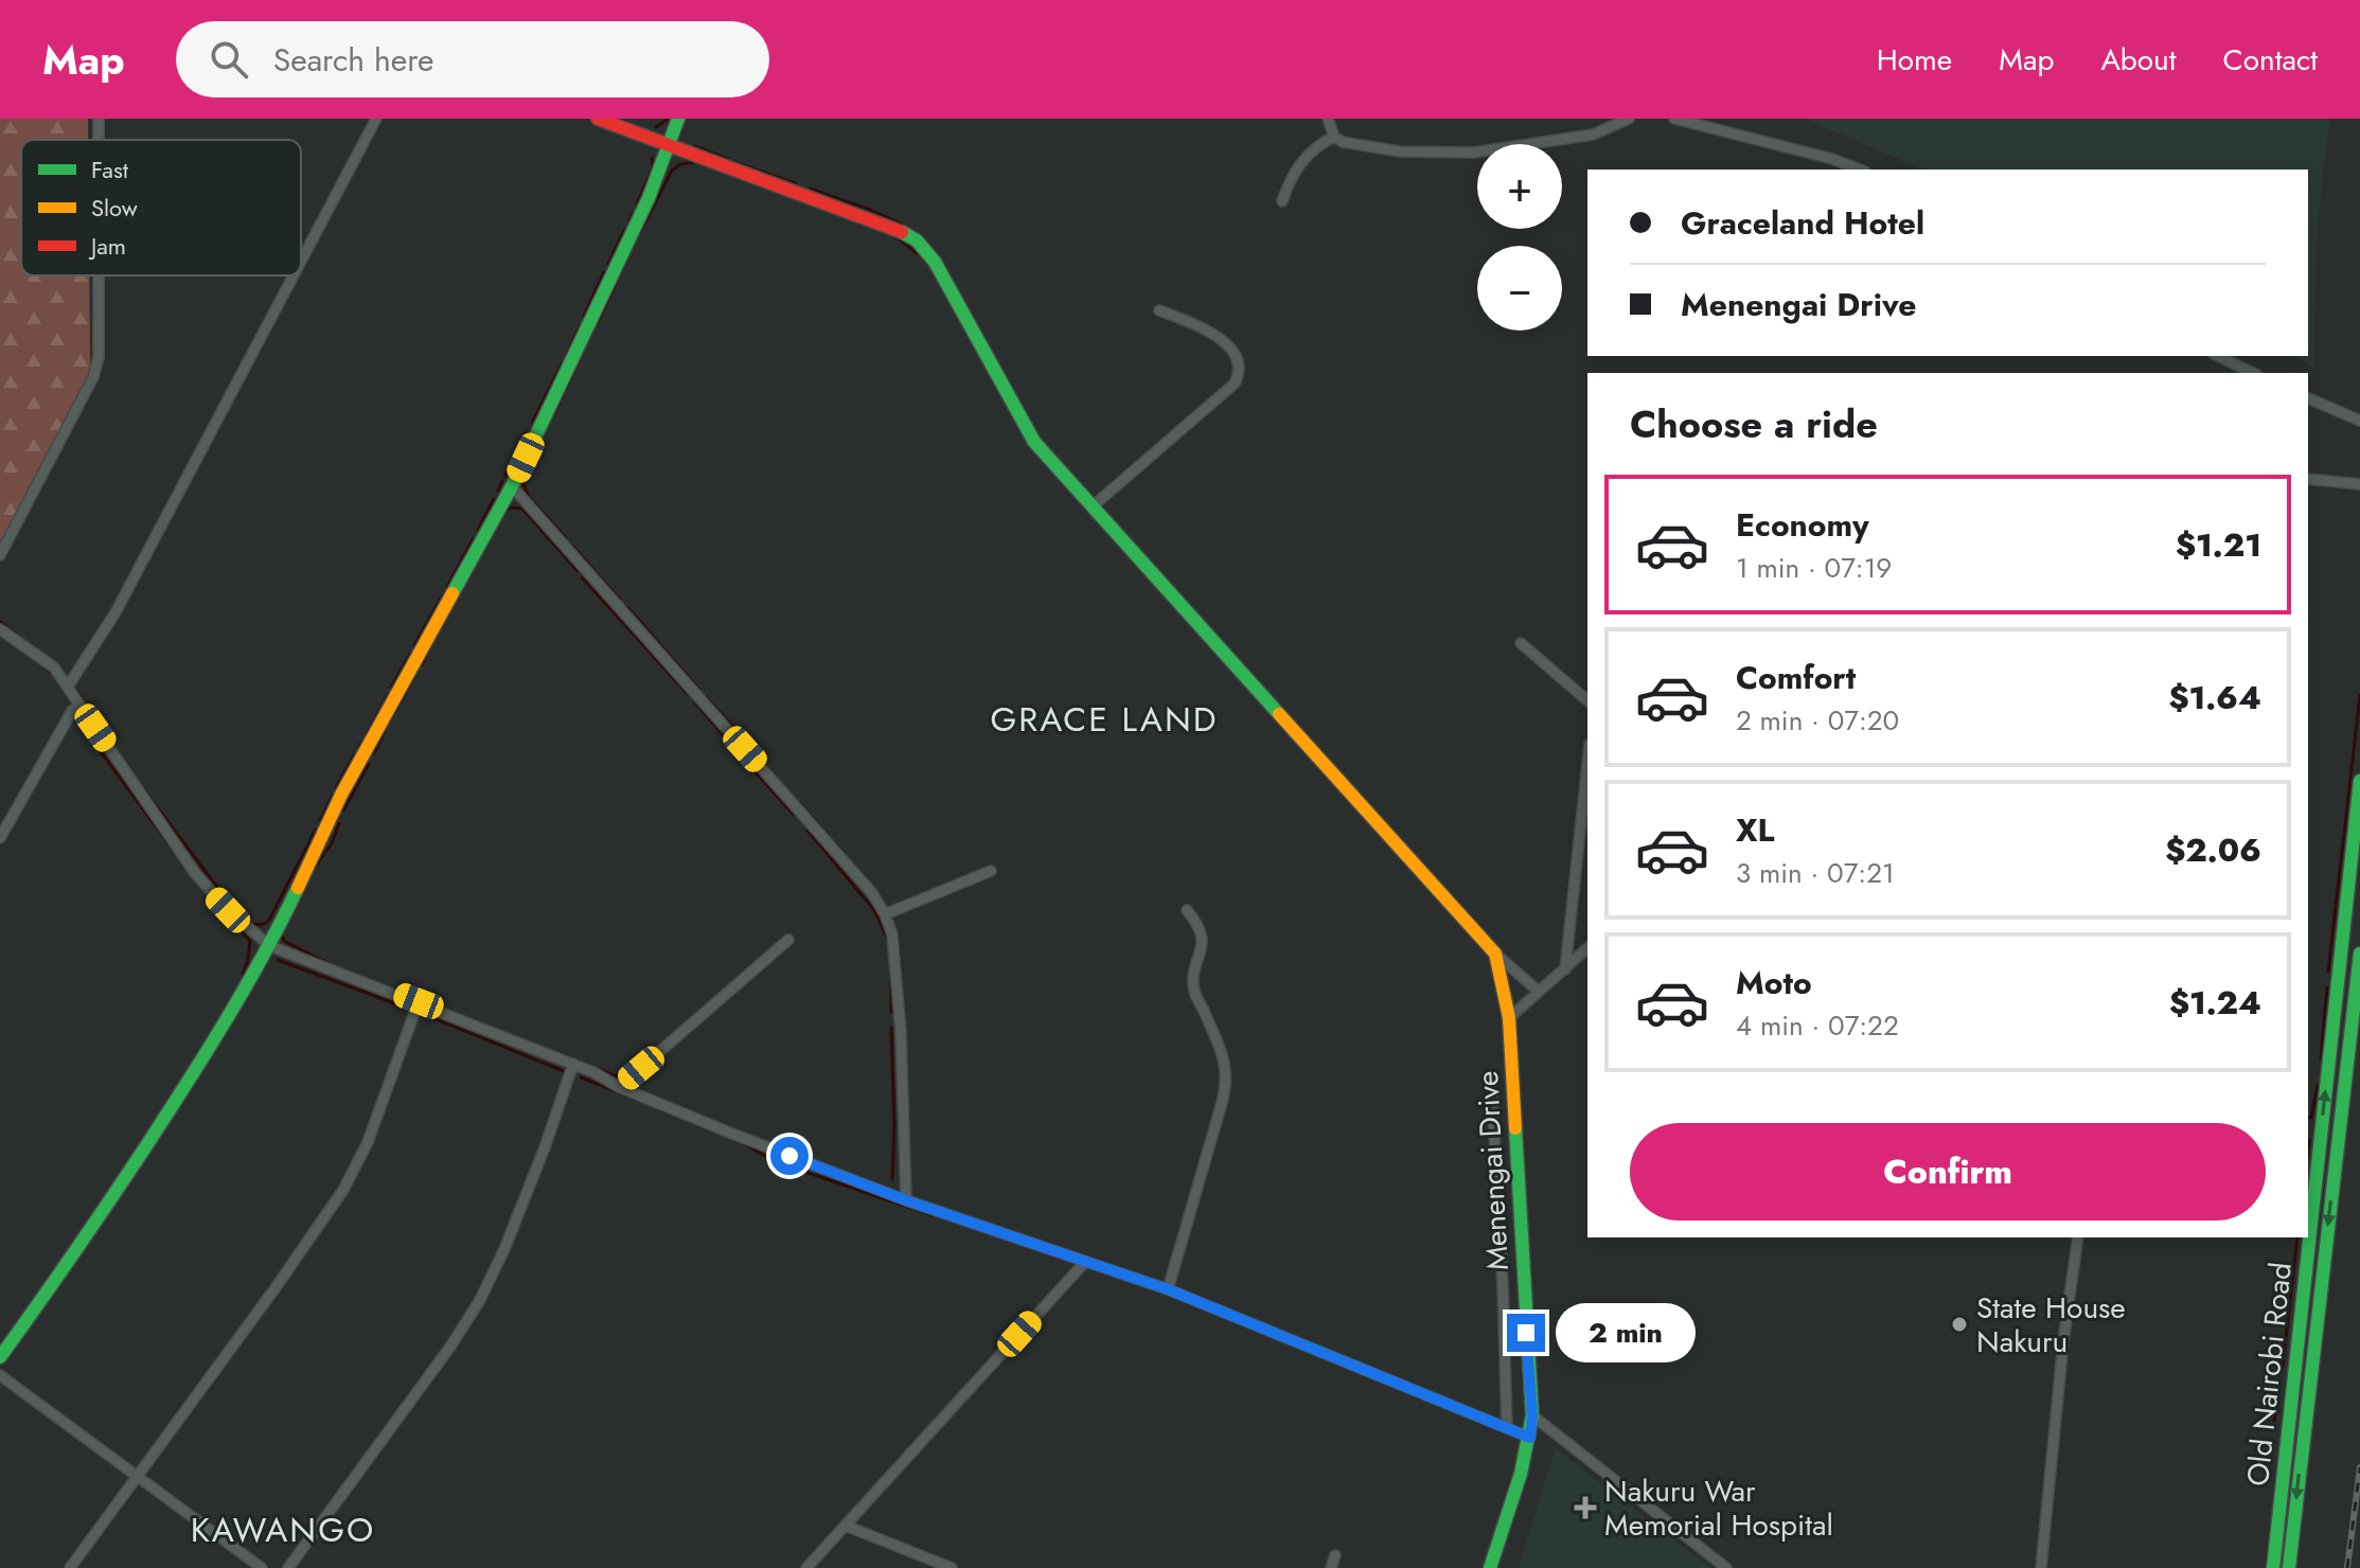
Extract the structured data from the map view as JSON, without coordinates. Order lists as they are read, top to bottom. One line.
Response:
{"streets":{"main road":["Menengai Drive","Old Nairobi Road"]},"districts":["GRACE LAND","KAWANGO"],"places":{"other":["State House Nakuru"],"health":["Nakuru War Memorial Hospital"]},"legend":["Fast","Slow","Jam"],"page":{"header":"Map","search":"Search here","nav":["Home","Map","About","Contact"],"map_buttons":["+","−"],"banner":["Graceland Hotel","Menengai Drive"],"heading":"Choose a ride","list":[{"name":"Economy","note":"1 min · 07:19","value":"$1.21"},{"name":"Comfort","note":"2 min · 07:20","value":"$1.64"},{"name":"XL","note":"3 min · 07:21","value":"$2.06"},{"name":"Moto","note":"4 min · 07:22","value":"$1.24"}],"buttons":"Confirm","bubble":"2 min"}}
